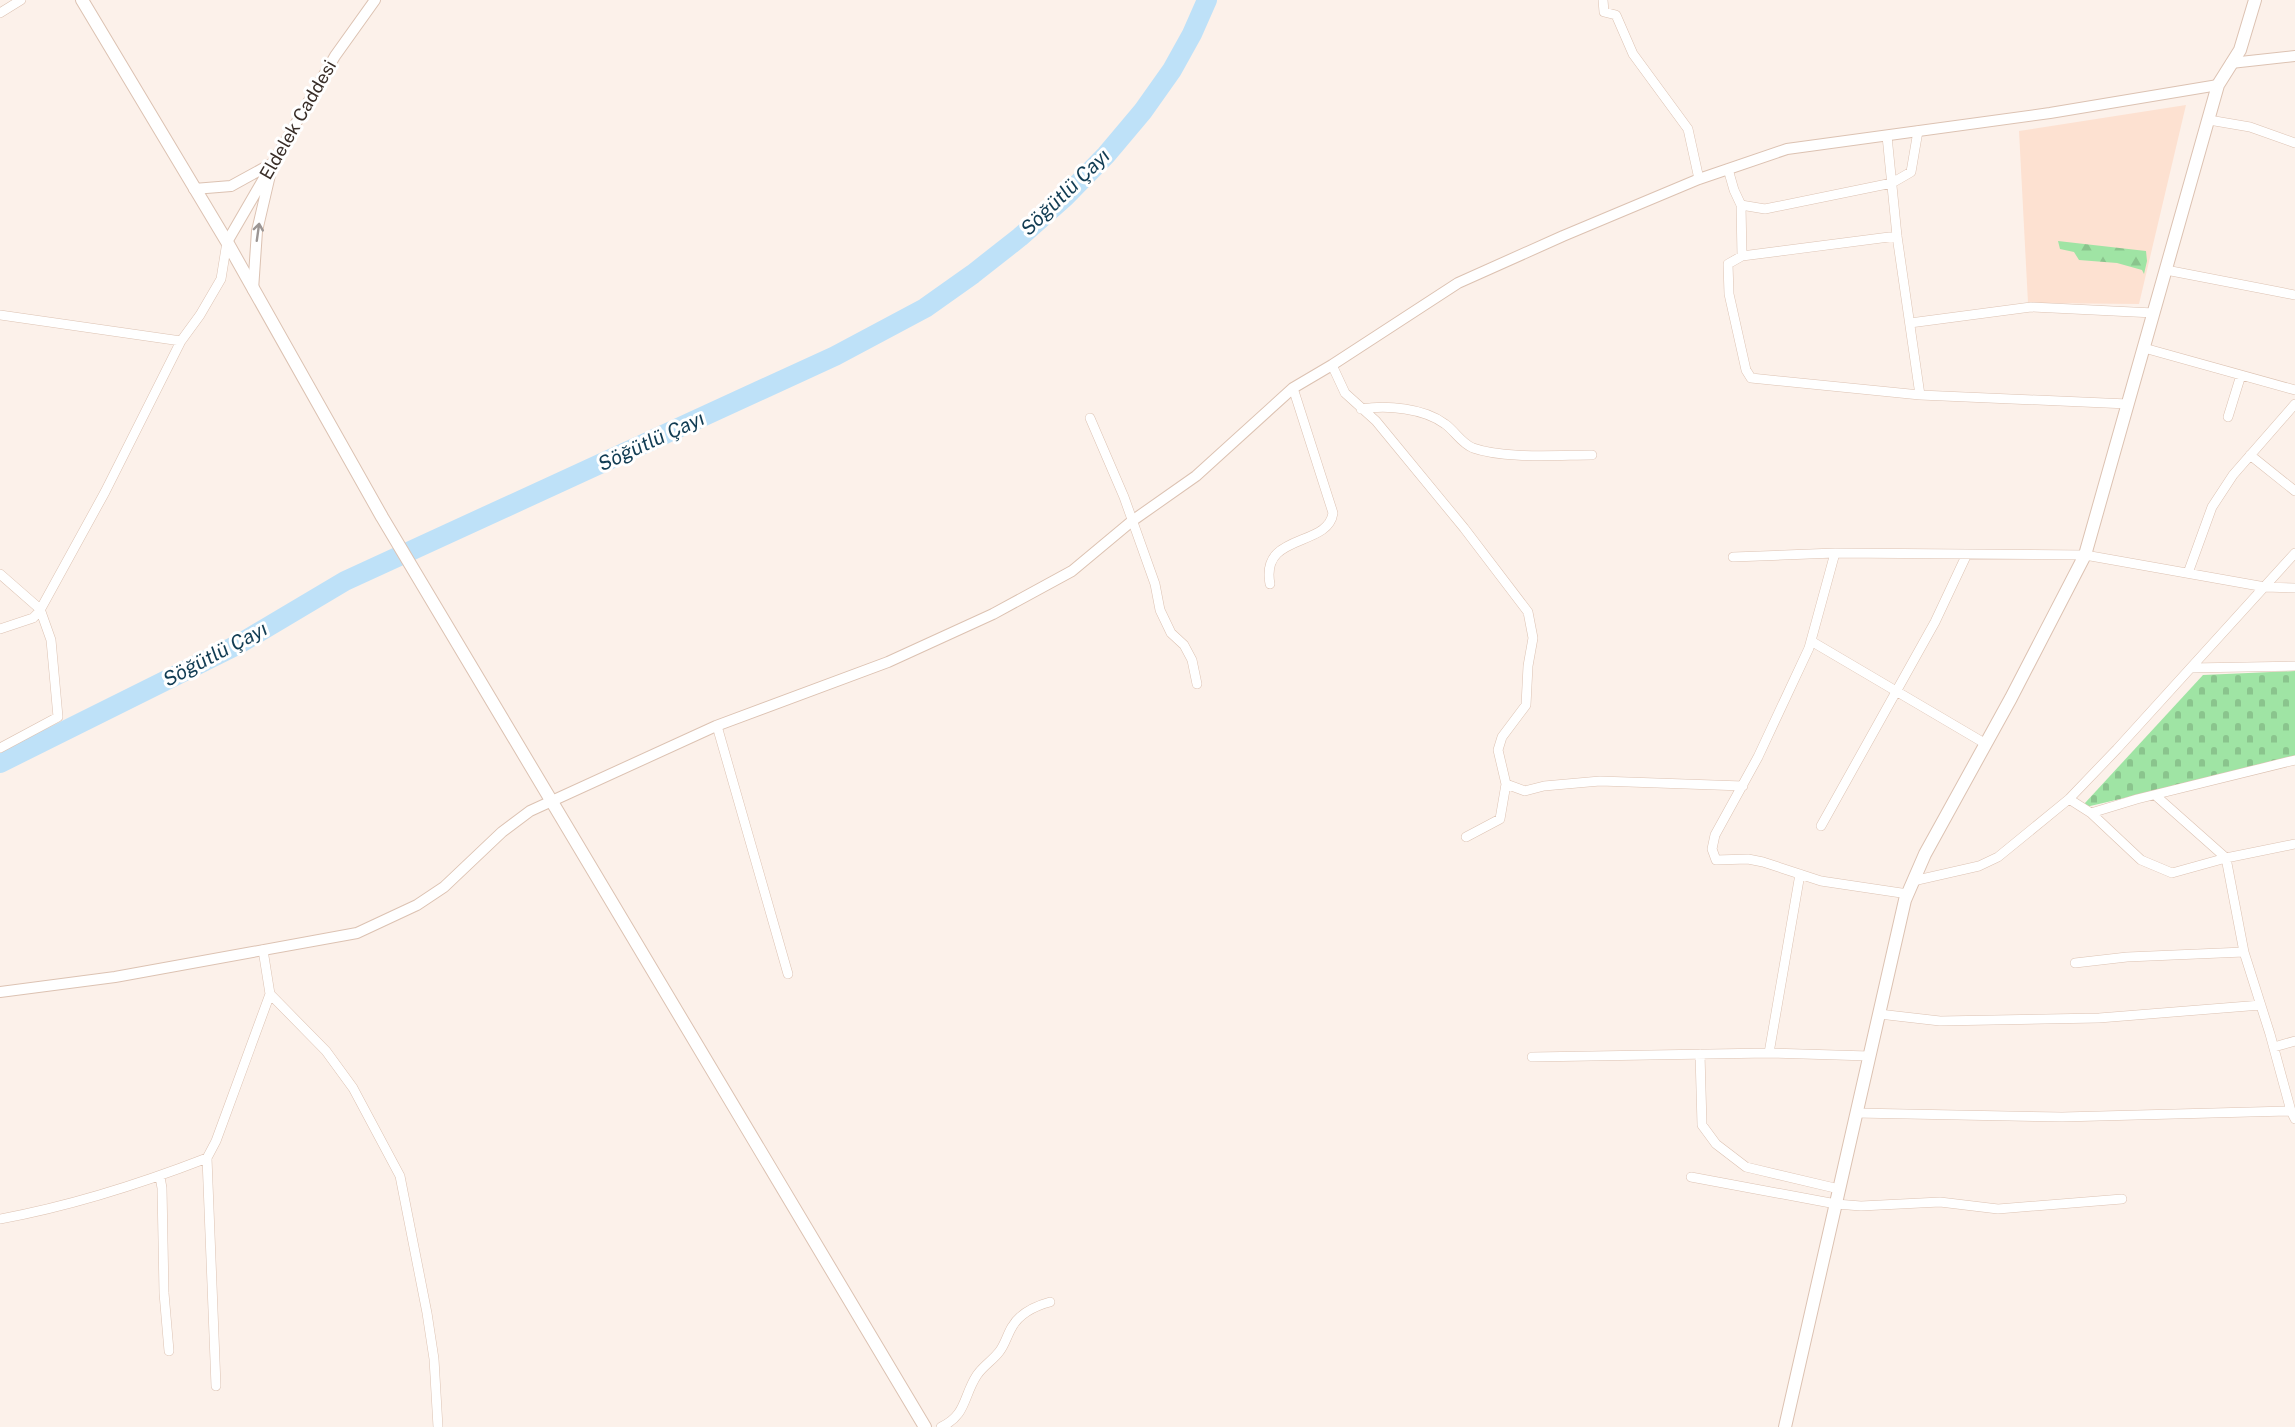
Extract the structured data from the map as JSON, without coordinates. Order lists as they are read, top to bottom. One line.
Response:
{"streets":{"street":["Eldelek Caddesi"]},"water":["Söğütlü Çayı"]}
